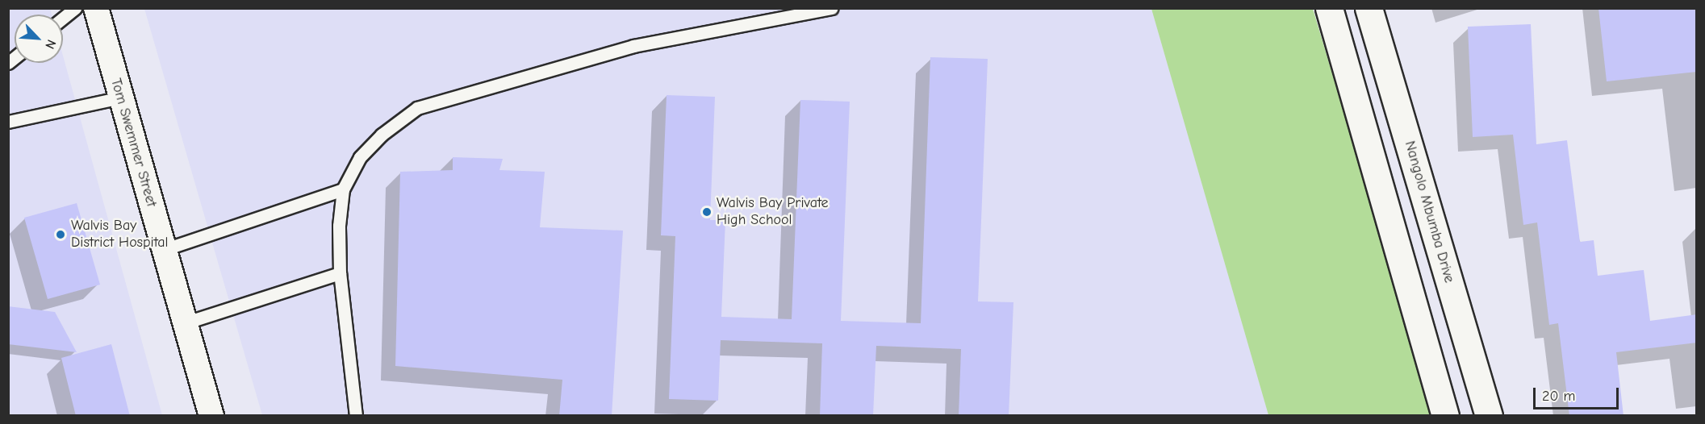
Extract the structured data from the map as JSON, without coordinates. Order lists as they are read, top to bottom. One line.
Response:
{"streets":{"street":["Tom Swemmer Street","Nangolo Mbumba Drive"]},"places":["Walvis Bay Private High School","Walvis Bay District Hospital"],"scale_bar":"20 m","north":"bottom right"}
